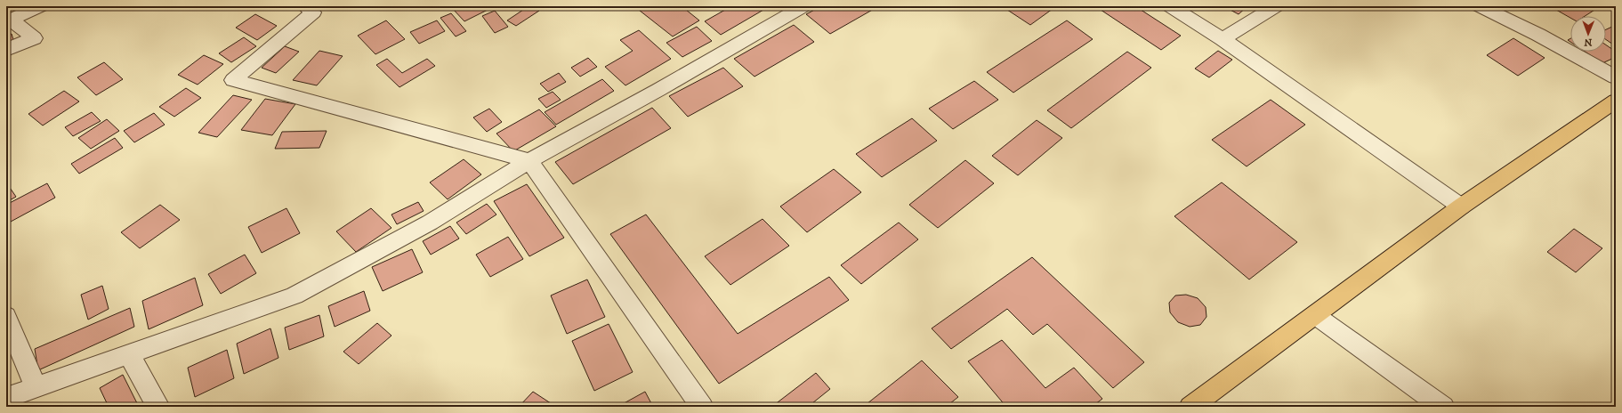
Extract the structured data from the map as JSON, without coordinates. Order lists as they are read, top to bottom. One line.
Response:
{"north":"bottom"}
